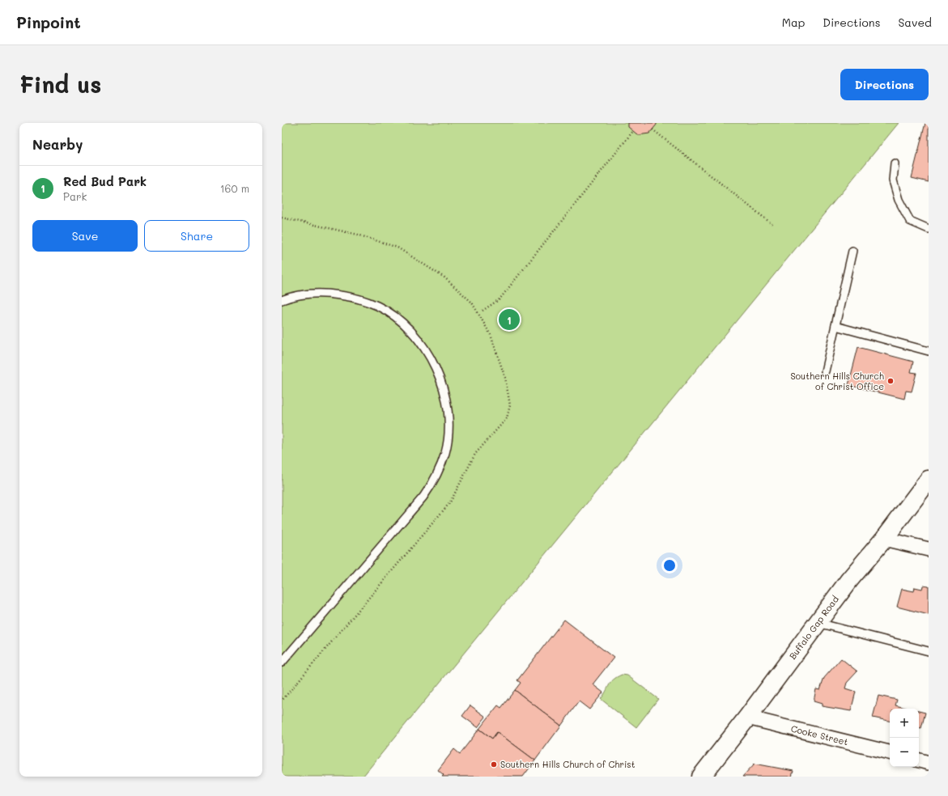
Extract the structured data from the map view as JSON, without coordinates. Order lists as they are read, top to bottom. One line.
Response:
{"streets":{"main road":["Buffalo Gap Road"],"street":["Cooke Street"]},"crossings":[["Buffalo Gap Road","Cooke Street"]],"places":["Southern Hills Church of Christ Office","Southern Hills Church of Christ"],"page":{"header":"Pinpoint","nav":["Map","Directions","Saved"],"buttons":["Directions",["Save","Share"]],"title":"Find us","heading":"Nearby","list":[{"mark":"1","name":"Red Bud Park","note":"Park","value":"160 m"}],"pins":"1","map_buttons":["+","−"]}}
